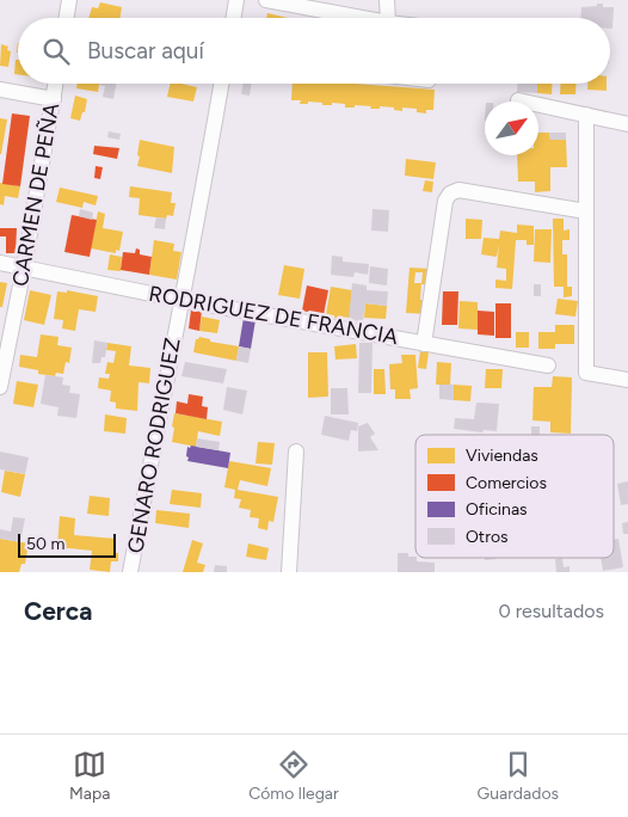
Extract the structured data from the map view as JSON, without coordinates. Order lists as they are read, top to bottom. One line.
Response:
{"streets":{"street":["CARMEN DE PEÑA","RODRIGUEZ DE FRANCIA","GENARO RODRIGUEZ"]},"crossings":[["CARMEN DE PEÑA","RODRIGUEZ DE FRANCIA"],["RODRIGUEZ DE FRANCIA","GENARO RODRIGUEZ"]],"legend":["Viviendas","Comercios","Oficinas","Otros"],"scale_bar":"50 m","north":"top right","page":{"search":"Buscar aquí","scale":"50 m","heading":["Cerca","0 resultados"],"nav":["Mapa","Cómo llegar","Guardados"]}}
